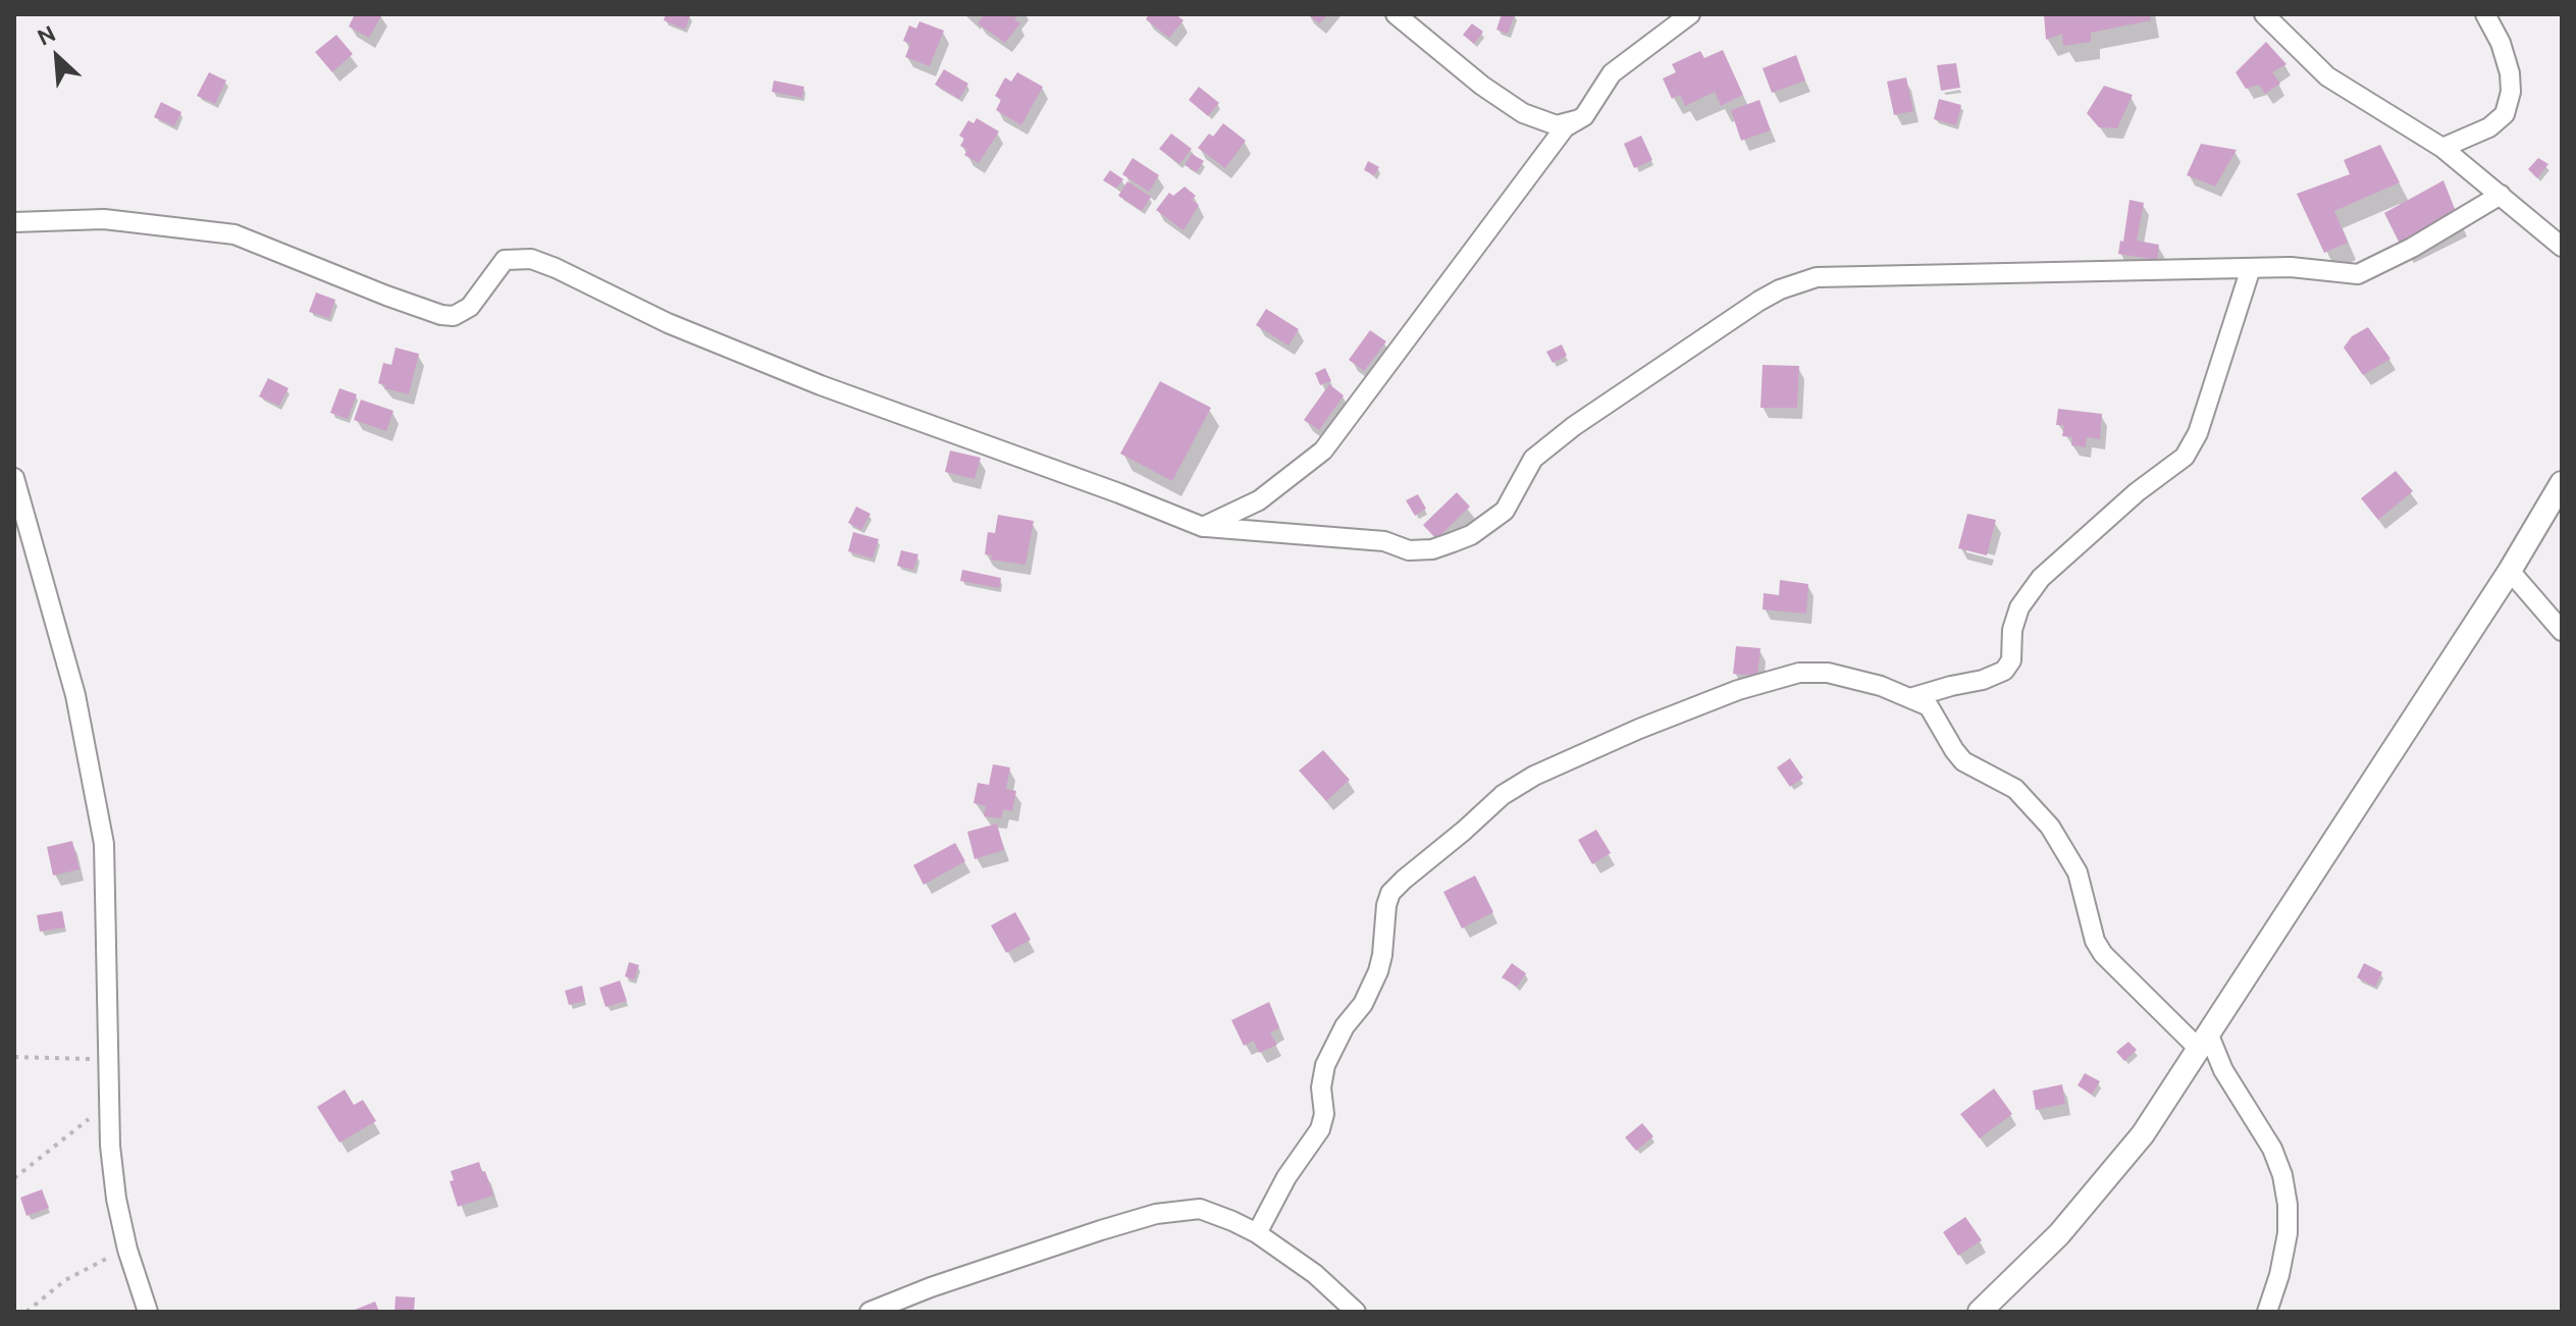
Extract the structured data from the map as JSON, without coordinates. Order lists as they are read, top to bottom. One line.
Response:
{"north":"top left"}
